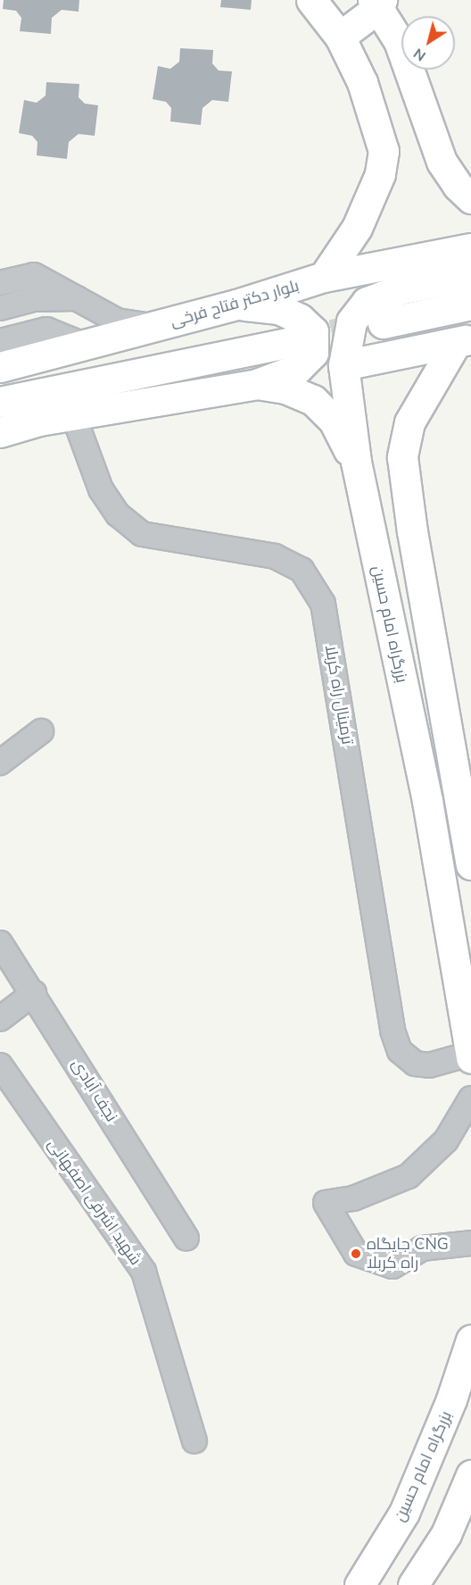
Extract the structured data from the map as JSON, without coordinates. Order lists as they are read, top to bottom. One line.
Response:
{"streets":{"main road":["بلوار دکتر فتاح فرخی","بزرگراه امام حسین"],"street":["ترمینال راه کربلا","نجف آبادی","شهید اشرفی اصفهانی"]},"crossings":[["بزرگراه امام حسین","ترمینال راه کربلا"]],"places":["جایگاه CNG راه کربلا"],"north":"bottom left"}
